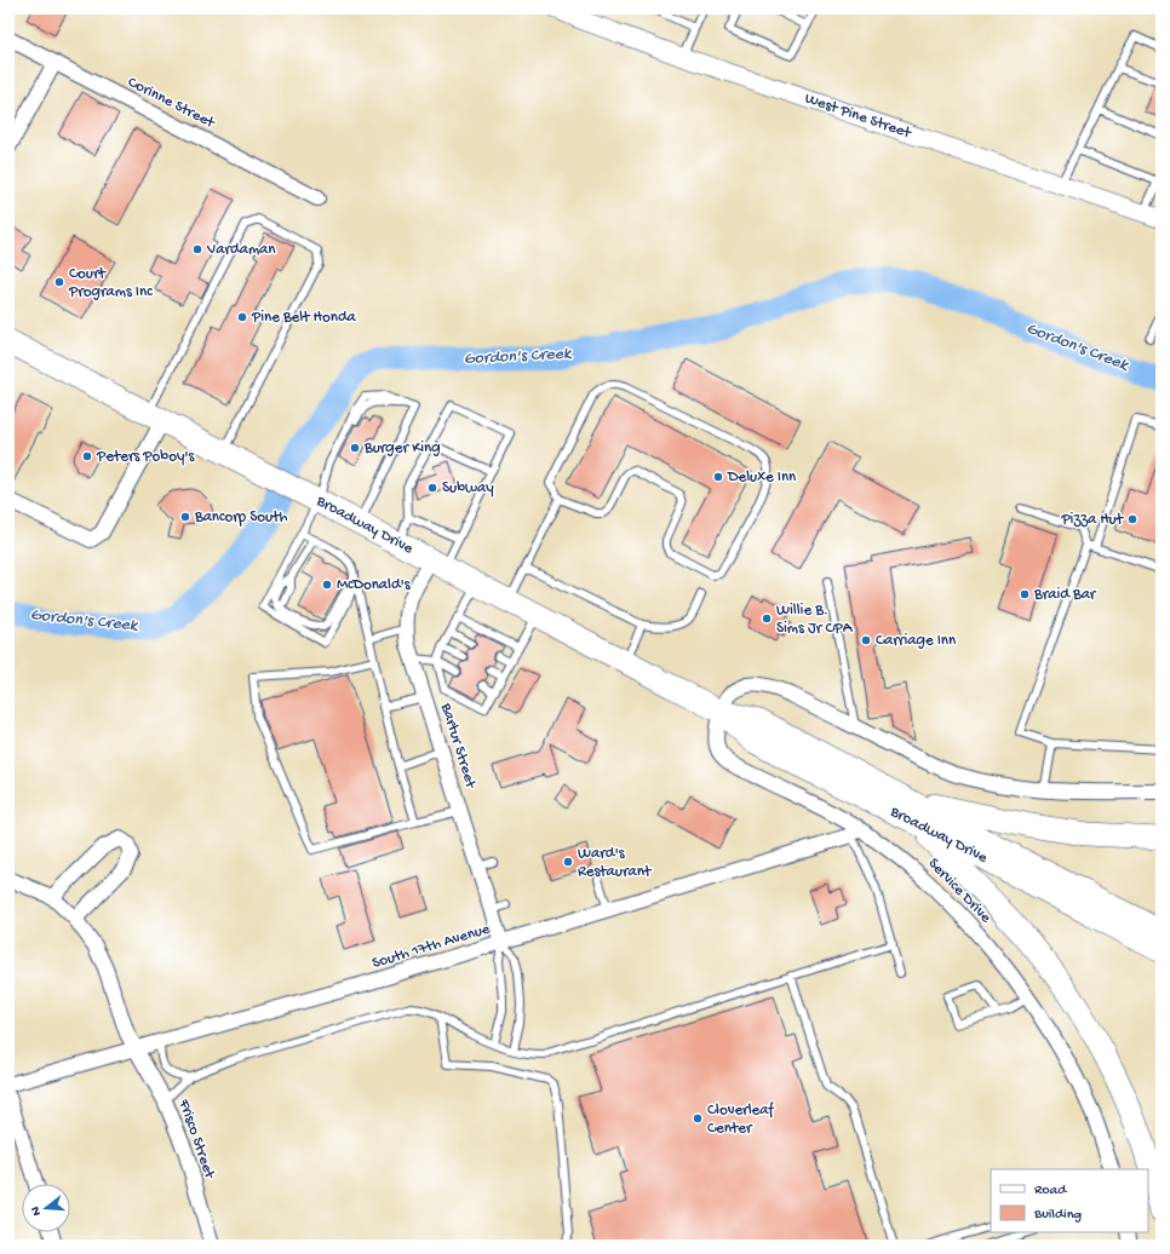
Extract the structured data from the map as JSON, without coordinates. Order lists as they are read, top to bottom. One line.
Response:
{"streets":{"main road":["Broadway Drive"],"street":["Corinne Street","West Pine Street","Bartur Street","Service Drive","South 17th Avenue","Frisco Street"]},"crossings":[["Broadway Drive","Bartur Street"],["Broadway Drive","Service Drive"],["Bartur Street","South 17th Avenue"],["Service Drive","South 17th Avenue"],["South 17th Avenue","Frisco Street"]],"water":["Gordon's Creek"],"places":["Vardaman","Court Programs Inc","Pine Belt Honda","Burger King","Peters Poboy's","Deluxe Inn","Subway","Bancorp South","Pizza Hut","McDonald's","Braid Bar","Willie B. Sims Jr CPA","Carriage Inn","Ward's Restaurant","Cloverleaf Center"],"legend":["Road","Building"],"north":"left"}
